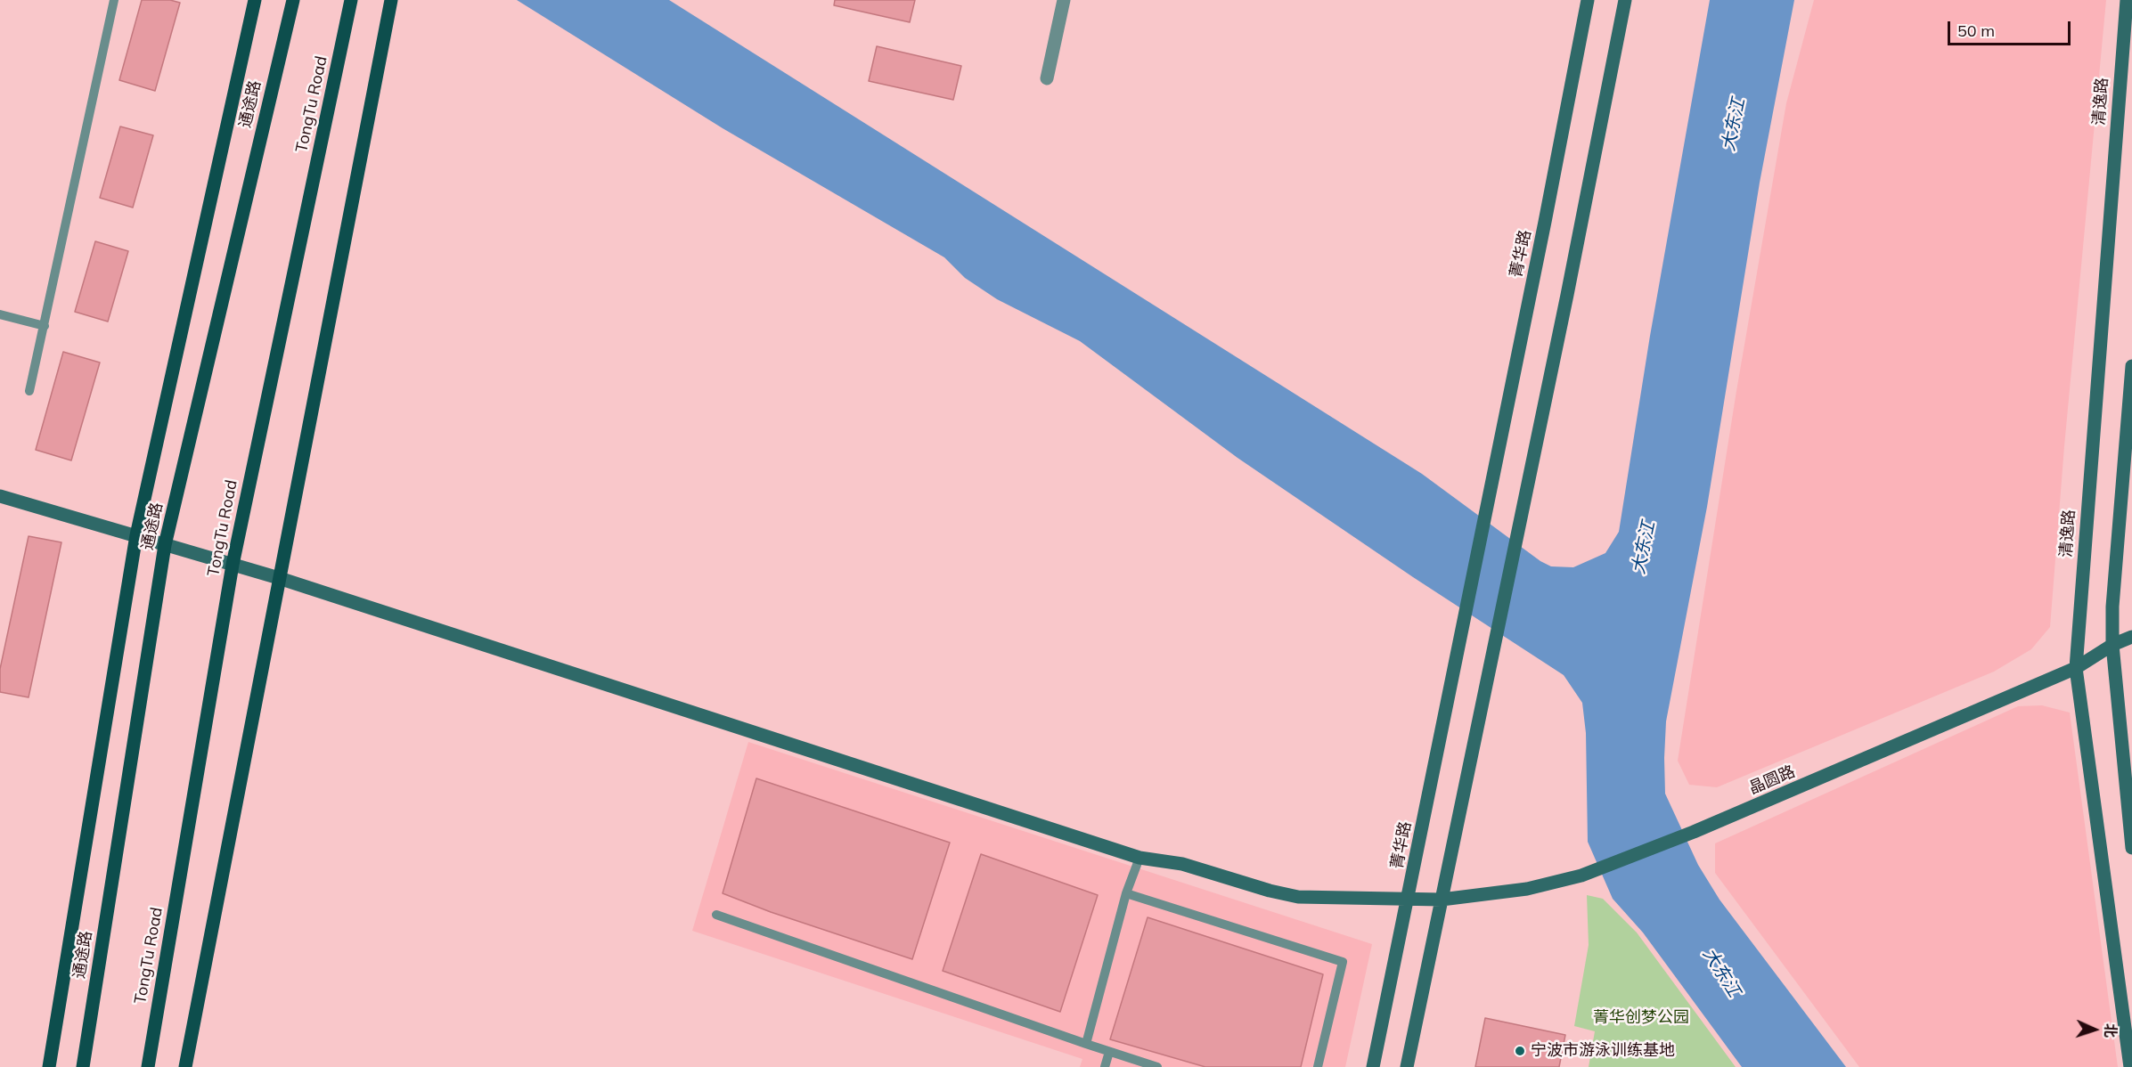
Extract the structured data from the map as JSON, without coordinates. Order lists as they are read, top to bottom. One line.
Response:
{"streets":{"main road":["通途路","TongTu Road"],"street":["清逸路","菁华路","晶圆路"]},"crossings":[["清逸路","晶圆路"],["通途路","晶圆路"],["TongTu Road","晶圆路"],["菁华路","晶圆路"]],"water":["大东江"],"parks":["菁华创梦公园"],"places":["宁波市游泳训练基地"],"scale_bar":"50 m","north":"right"}
